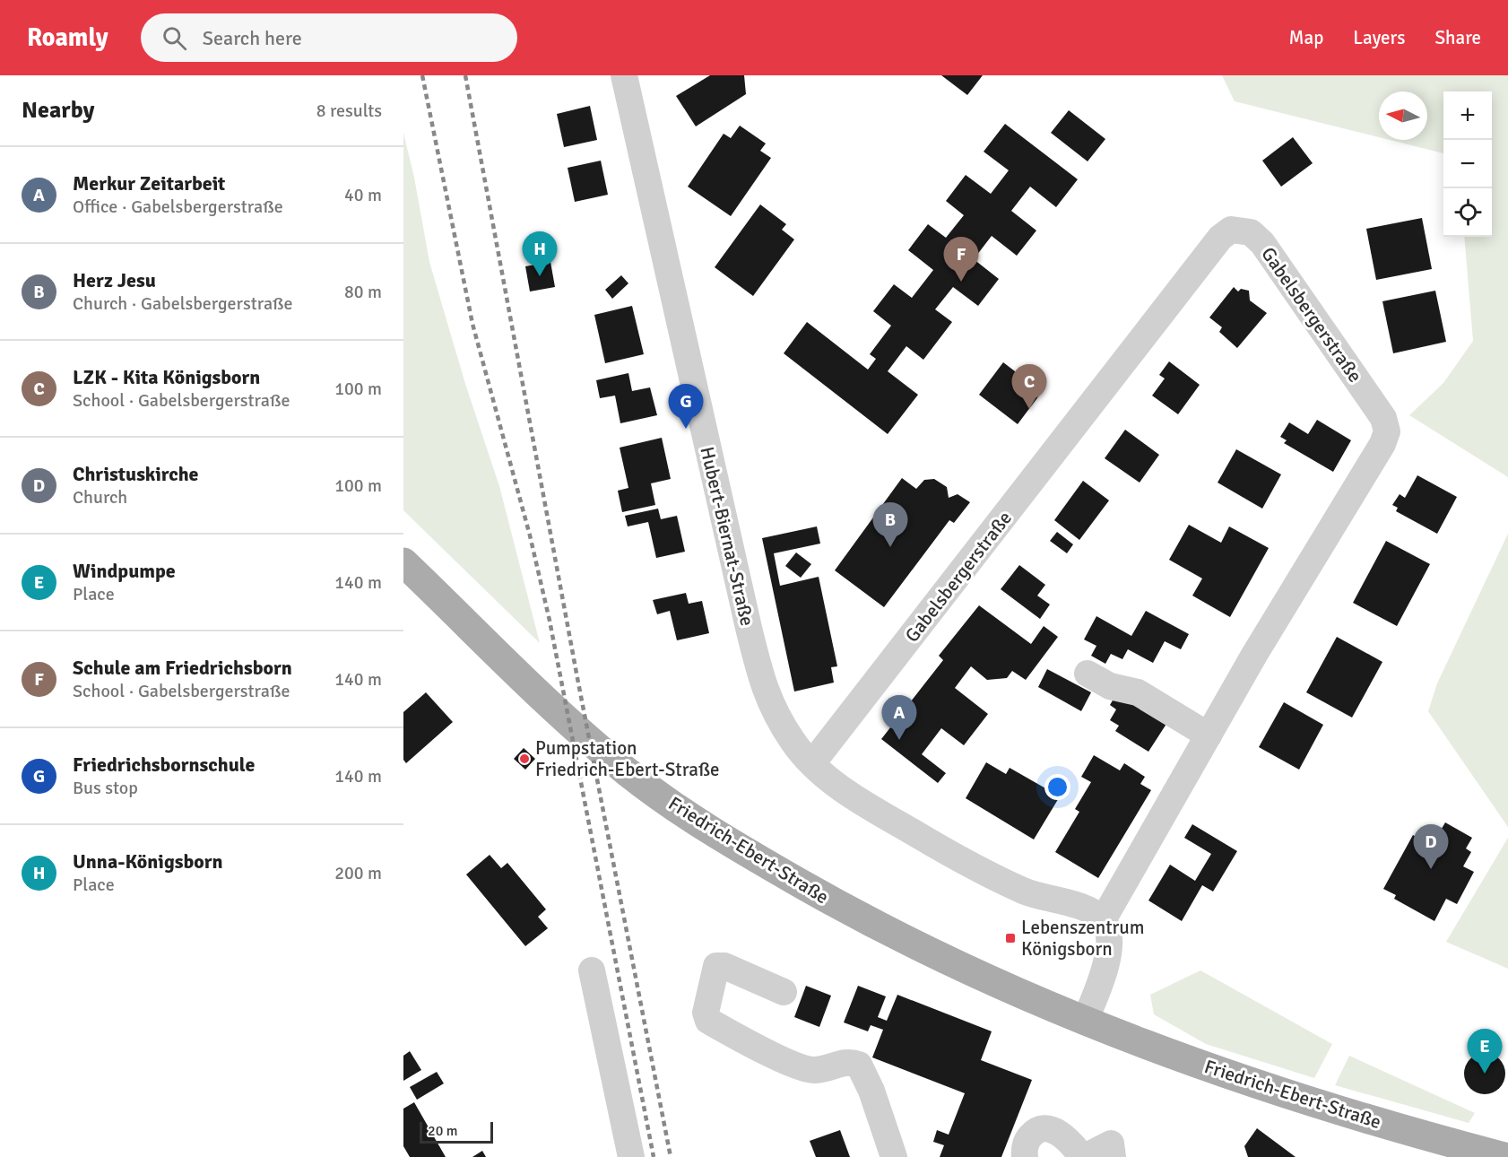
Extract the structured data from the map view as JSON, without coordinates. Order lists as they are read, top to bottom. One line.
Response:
{"streets":{"main road":["Friedrich-Ebert-Straße"],"street":["Gabelsbergerstraße","Hubert-Biernat-Straße"]},"crossings":[["Gabelsbergerstraße","Hubert-Biernat-Straße"]],"places":{"other":["Pumpstation Friedrich-Ebert-Straße"],"transit":["Lebenszentrum Königsborn"]},"scale_bar":"20 m","north":"left","page":{"header":"Roamly","search":"Search here","nav":["Map","Layers","Share"],"heading":["Nearby","8 results"],"map_buttons":["+","−"],"list":[{"mark":"A","name":"Merkur Zeitarbeit","note":"Office · Gabelsbergerstraße","value":"40 m"},{"mark":"B","name":"Herz Jesu","note":"Church · Gabelsbergerstraße","value":"80 m"},{"mark":"C","name":"LZK - Kita Königsborn","note":"School · Gabelsbergerstraße","value":"100 m"},{"mark":"D","name":"Christuskirche","note":"Church","value":"100 m"},{"mark":"E","name":"Windpumpe","note":"Place","value":"140 m"},{"mark":"F","name":"Schule am Friedrichsborn","note":"School · Gabelsbergerstraße","value":"140 m"},{"mark":"G","name":"Friedrichsbornschule","note":"Bus stop","value":"140 m"},{"mark":"H","name":"Unna-Königsborn","note":"Place","value":"200 m"}],"pins":["H","F","C","G","B","A","D","E"],"scale":"20 m"}}
